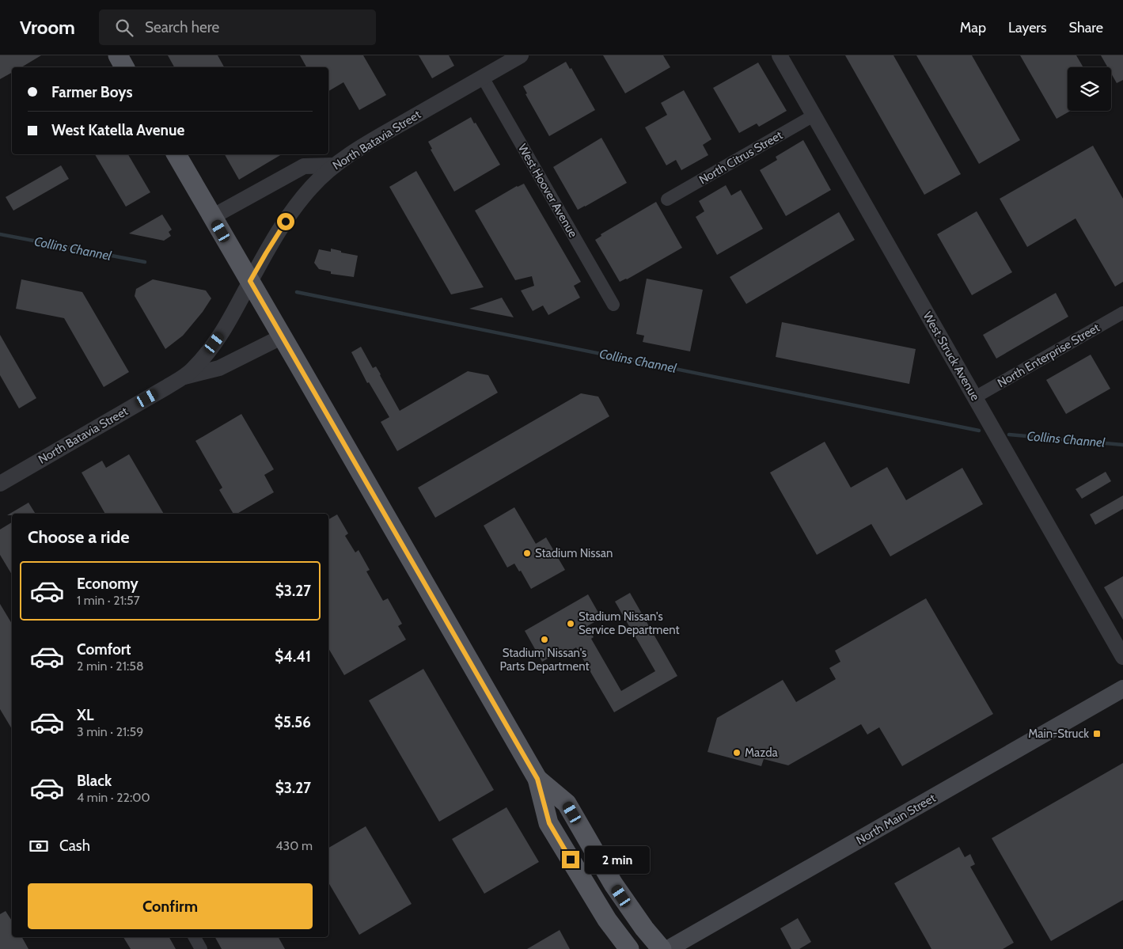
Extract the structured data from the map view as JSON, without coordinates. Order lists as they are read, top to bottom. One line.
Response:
{"streets":{"main road":["North Main Street"],"street":["North Batavia Street","North Citrus Street","West Hoover Avenue","North Enterprise Street","West Struck Avenue"]},"crossings":[["North Batavia Street","West Hoover Avenue"],["North Citrus Street","West Struck Avenue"],["North Enterprise Street","West Struck Avenue"]],"water":["Collins Channel"],"places":{"other":["Stadium Nissan","Stadium Nissan's Service Department","Stadium Nissan's Parts Department","Mazda"],"transit":["Main-Struck"]},"page":{"header":"Vroom","search":"Search here","nav":["Map","Layers","Share"],"banner":["Farmer Boys","West Katella Avenue"],"heading":"Choose a ride","list":[{"name":"Economy","note":"1 min · 21:57","value":"$3.27"},{"name":"Comfort","note":"2 min · 21:58","value":"$4.41"},{"name":"XL","note":"3 min · 21:59","value":"$5.56"},{"name":"Black","note":"4 min · 22:00","value":"$3.27"}],"pay":["Cash","430 m"],"bubble":"2 min","buttons":"Confirm"}}
